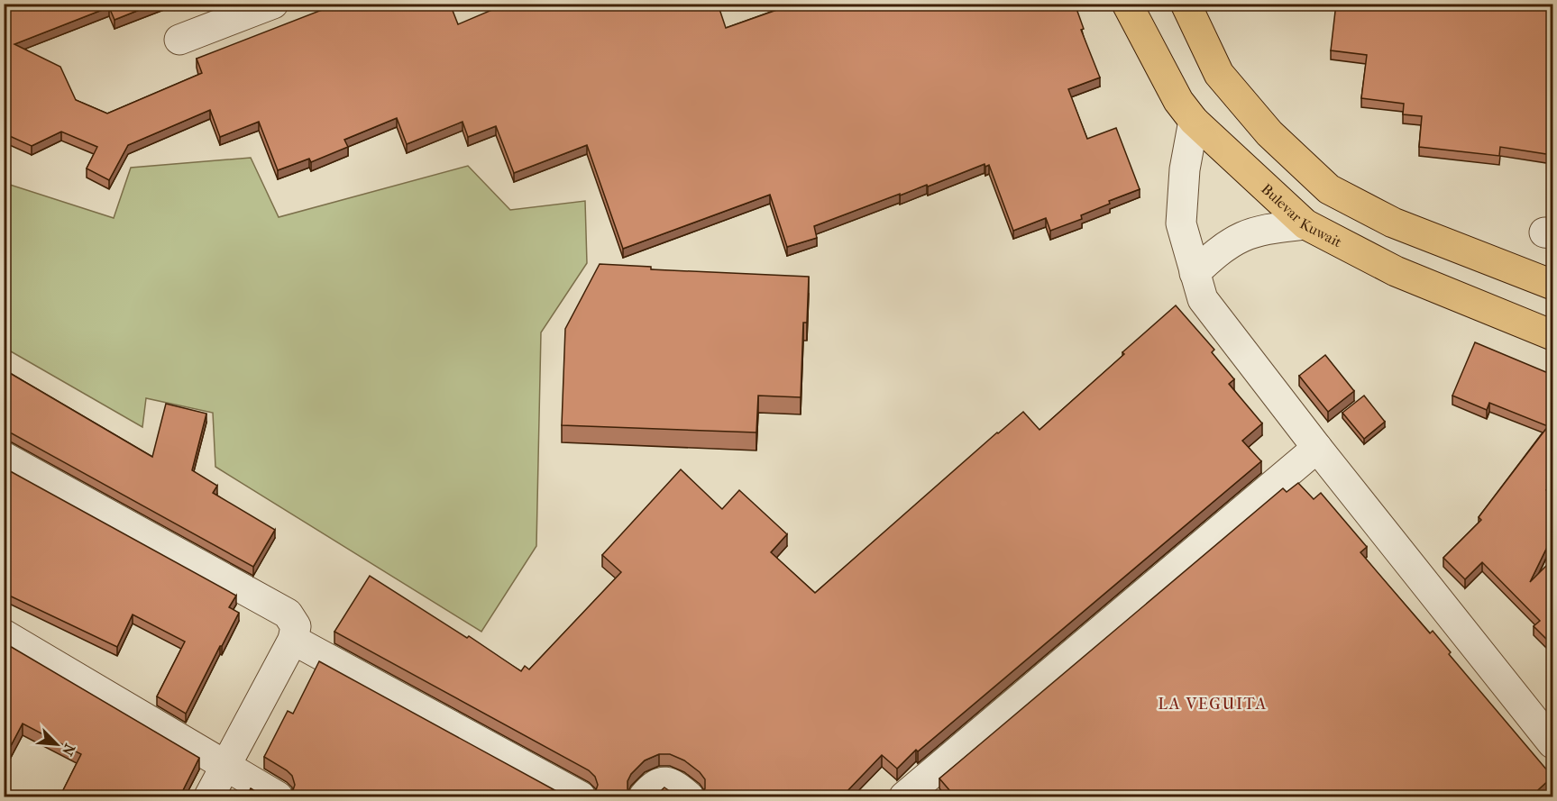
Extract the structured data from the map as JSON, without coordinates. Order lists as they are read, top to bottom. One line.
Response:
{"streets":{"main road":["Bulevar Kuwait"]},"districts":["LA VEGUITA"],"north":"bottom right"}
